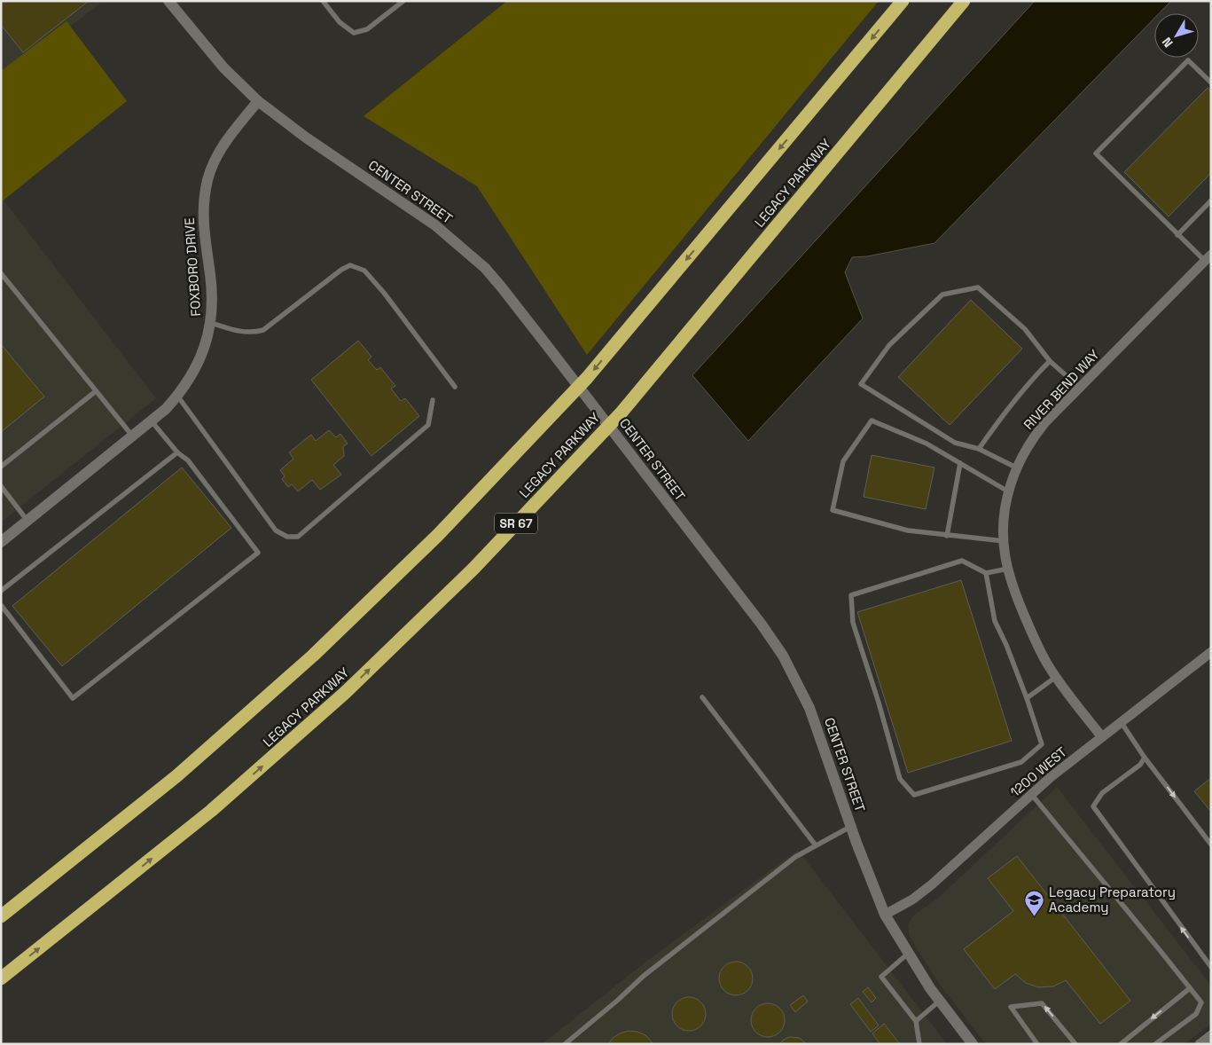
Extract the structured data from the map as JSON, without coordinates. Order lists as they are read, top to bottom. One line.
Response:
{"streets":{"highway":["LEGACY PARKWAY","SR 67"],"street":["CENTER STREET","FOXBORO DRIVE","RIVER BEND WAY","1200 WEST"]},"crossings":[["CENTER STREET","FOXBORO DRIVE"],["CENTER STREET","1200 WEST"],["RIVER BEND WAY","1200 WEST"]],"places":{"school or university":["Legacy Preparatory Academy"]},"north":"bottom left"}
